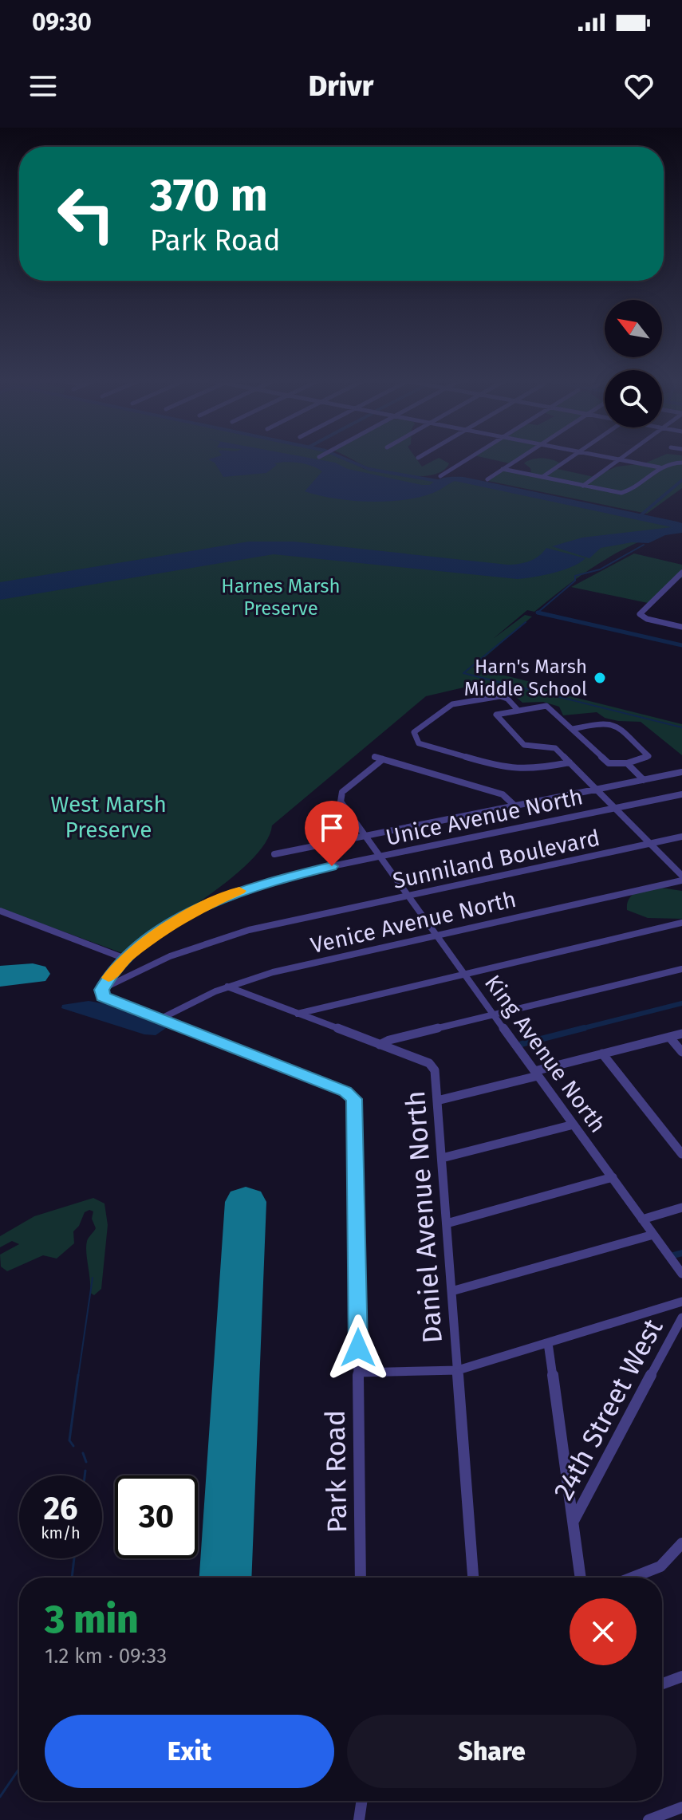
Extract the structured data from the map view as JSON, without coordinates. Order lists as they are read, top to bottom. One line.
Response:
{"streets":{"street":["Unice Avenue North","Sunniland Boulevard","Venice Avenue North","King Avenue North","Daniel Avenue North","24th Street West","Park Road"]},"crossings":[["Unice Avenue North","Sunniland Boulevard"],["Unice Avenue North","King Avenue North"],["Unice Avenue North","Park Road"],["Sunniland Boulevard","King Avenue North"],["Sunniland Boulevard","Park Road"],["Venice Avenue North","King Avenue North"],["Venice Avenue North","Daniel Avenue North"],["Venice Avenue North","Park Road"]],"parks":["Harnes Marsh Preserve","West Marsh Preserve"],"places":["Harn's Marsh Middle School"],"north":"top left","page":{"status":"09:30","header":"Drivr","turn":["370 m","Park Road"],"speed":"26 km/h","limit":"30","heading":["3 min","1.2 km · 09:33"],"buttons":["Exit","Share"]}}
